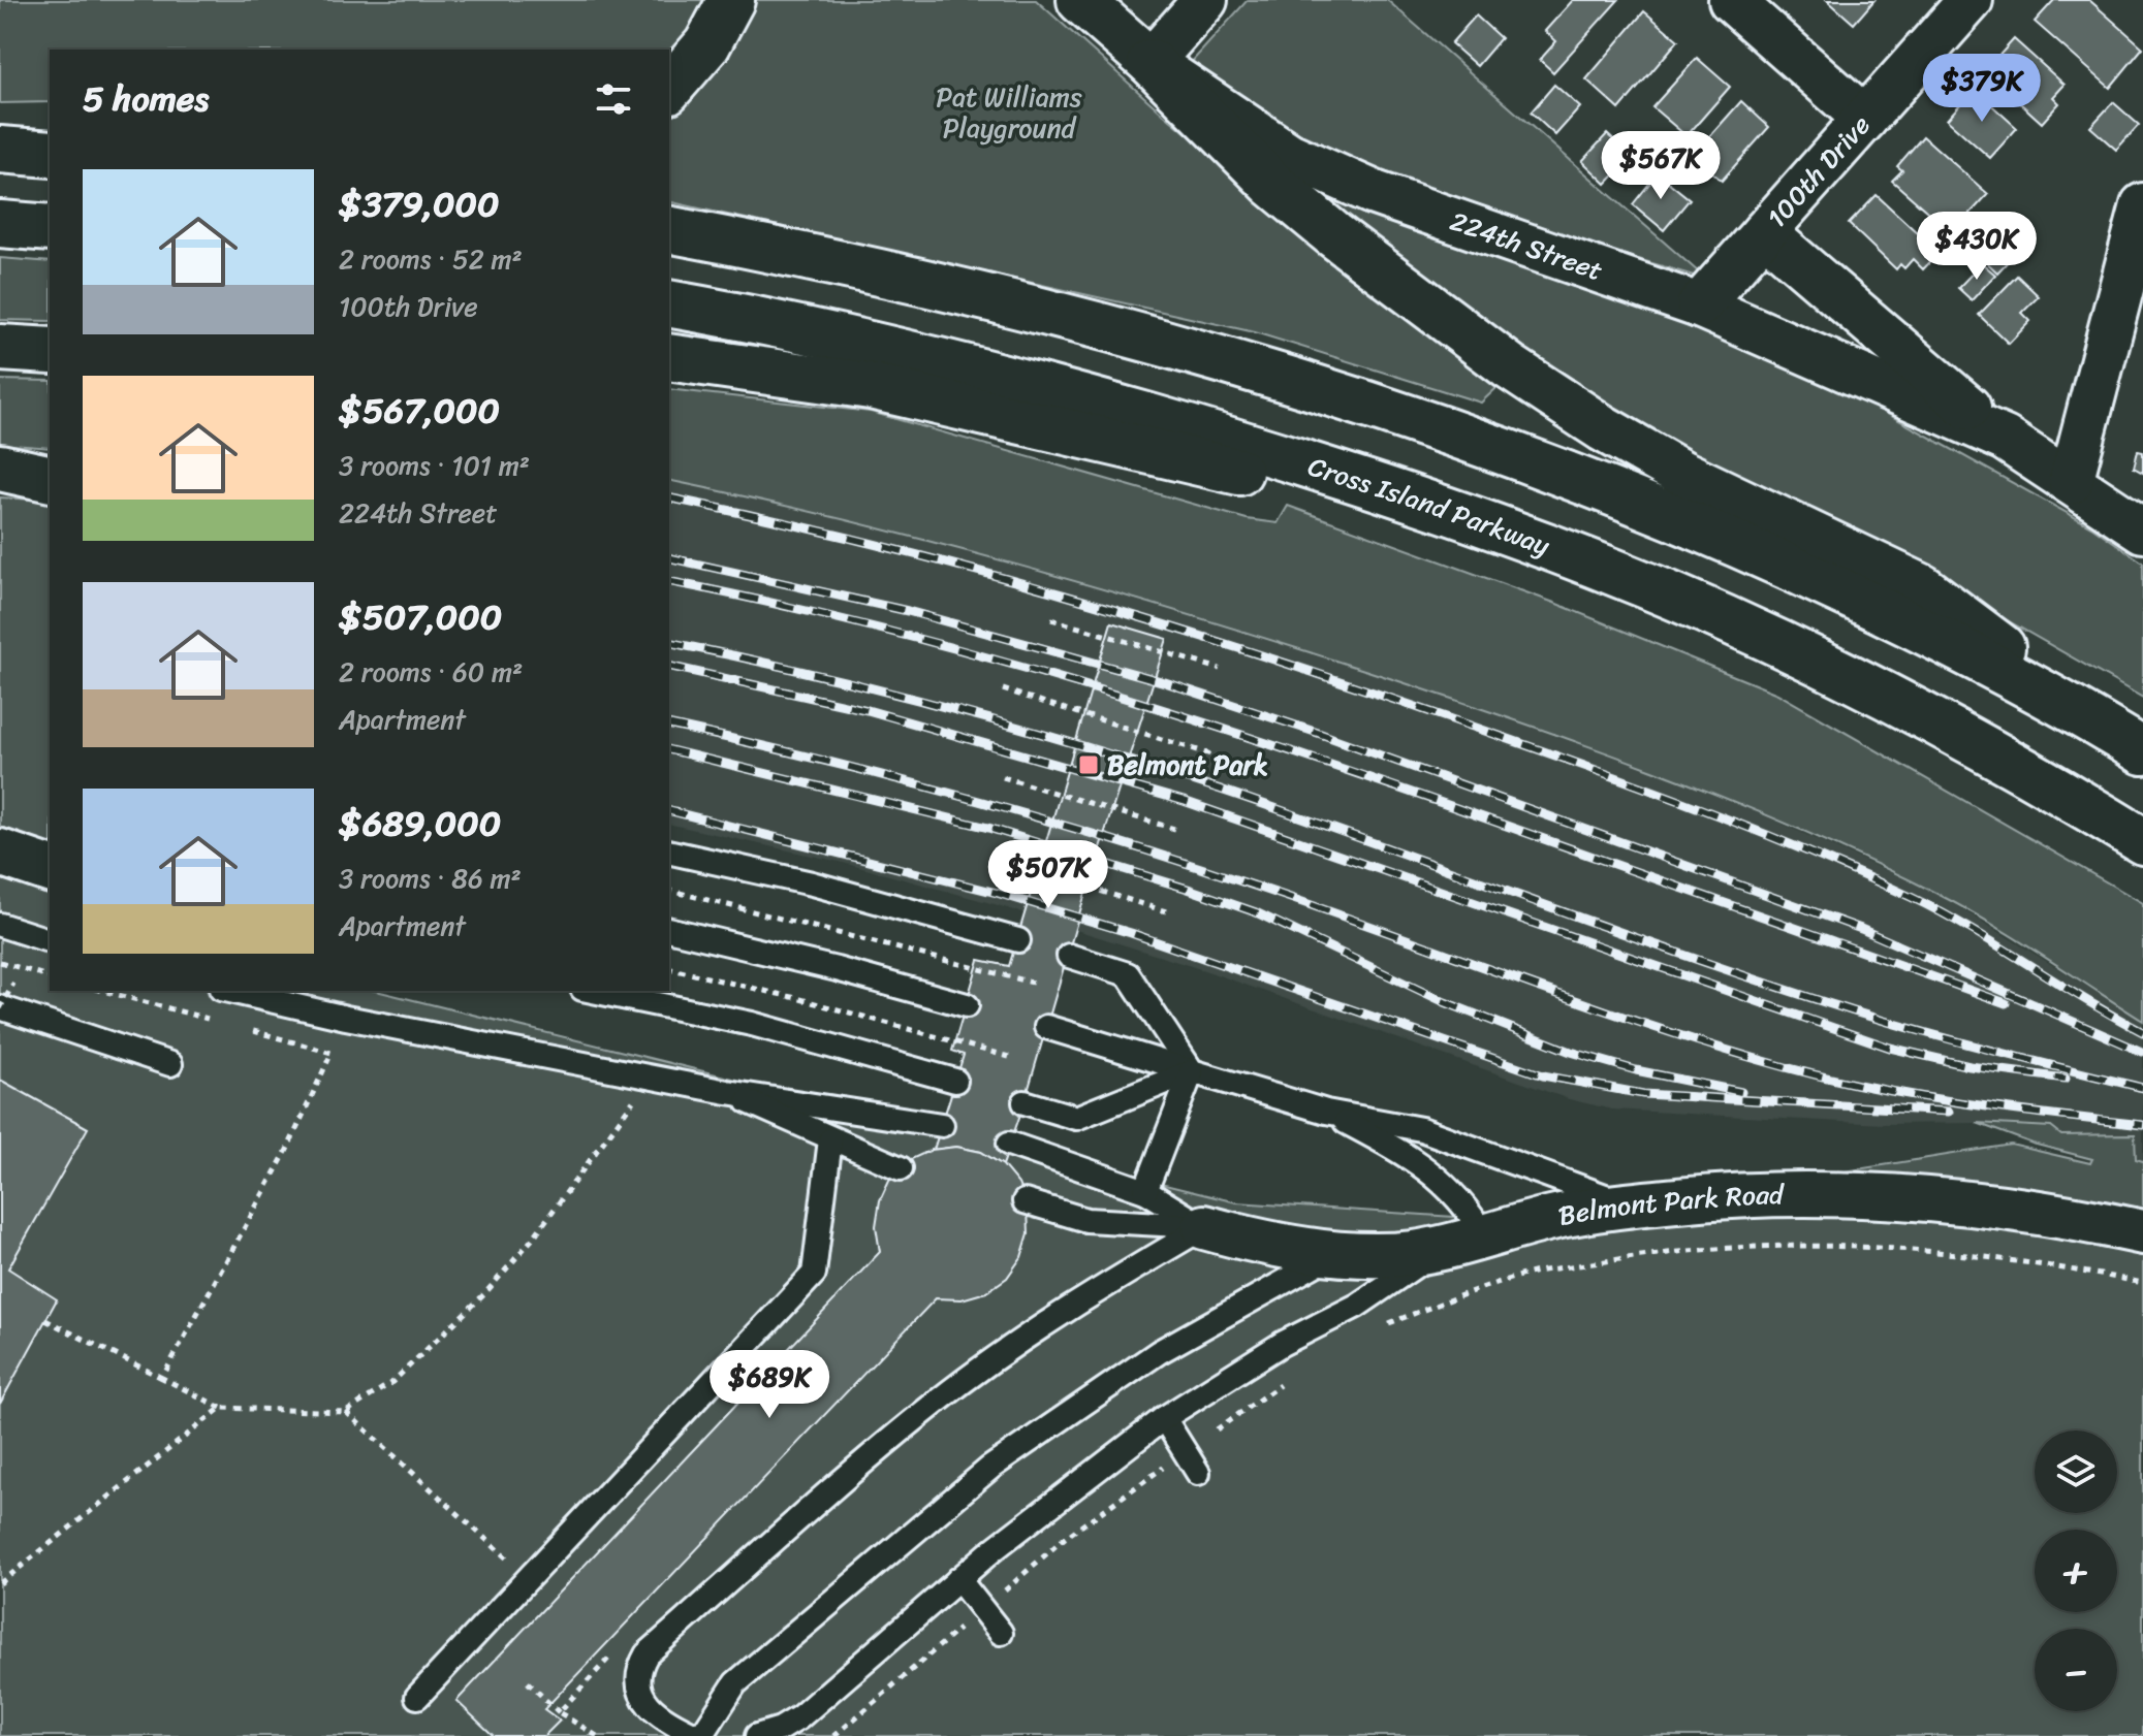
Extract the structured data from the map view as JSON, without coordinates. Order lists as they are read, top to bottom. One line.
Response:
{"streets":{"main road":["224th Street","Cross Island Parkway"],"street":["100th Drive","Belmont Park Road"]},"crossings":[["100th Drive","224th Street"]],"parks":["Pat Williams Playground"],"places":{"transit":["Belmont Park"]},"page":{"heading":"5 homes","price":["$379K","$567K","$430K","$507K","$689K"],"list":[{"name":"$379,000","note":"2 rooms · 52 m² · 100th Drive"},{"name":"$567,000","note":"3 rooms · 101 m² · 224th Street"},{"name":"$507,000","note":"2 rooms · 60 m² · Apartment"},{"name":"$689,000","note":"3 rooms · 86 m² · Apartment"}],"map_buttons":["+","−"]}}
